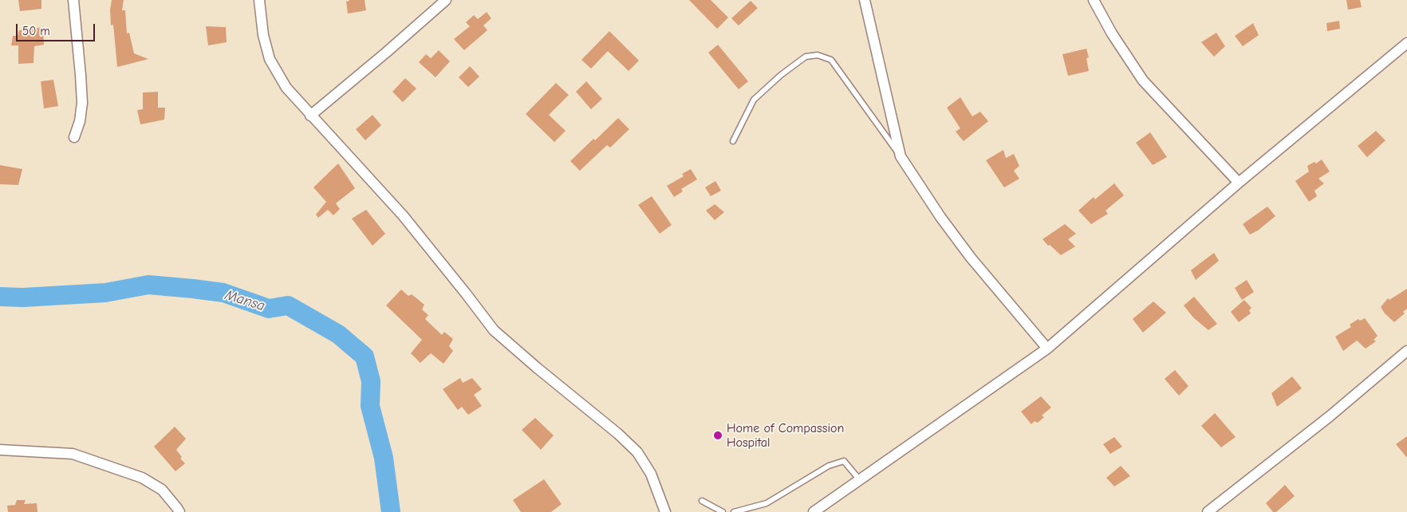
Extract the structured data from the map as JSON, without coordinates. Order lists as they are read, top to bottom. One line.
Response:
{"water":["Mansa"],"places":["Home of Compassion Hospital"],"scale_bar":"50 m"}
